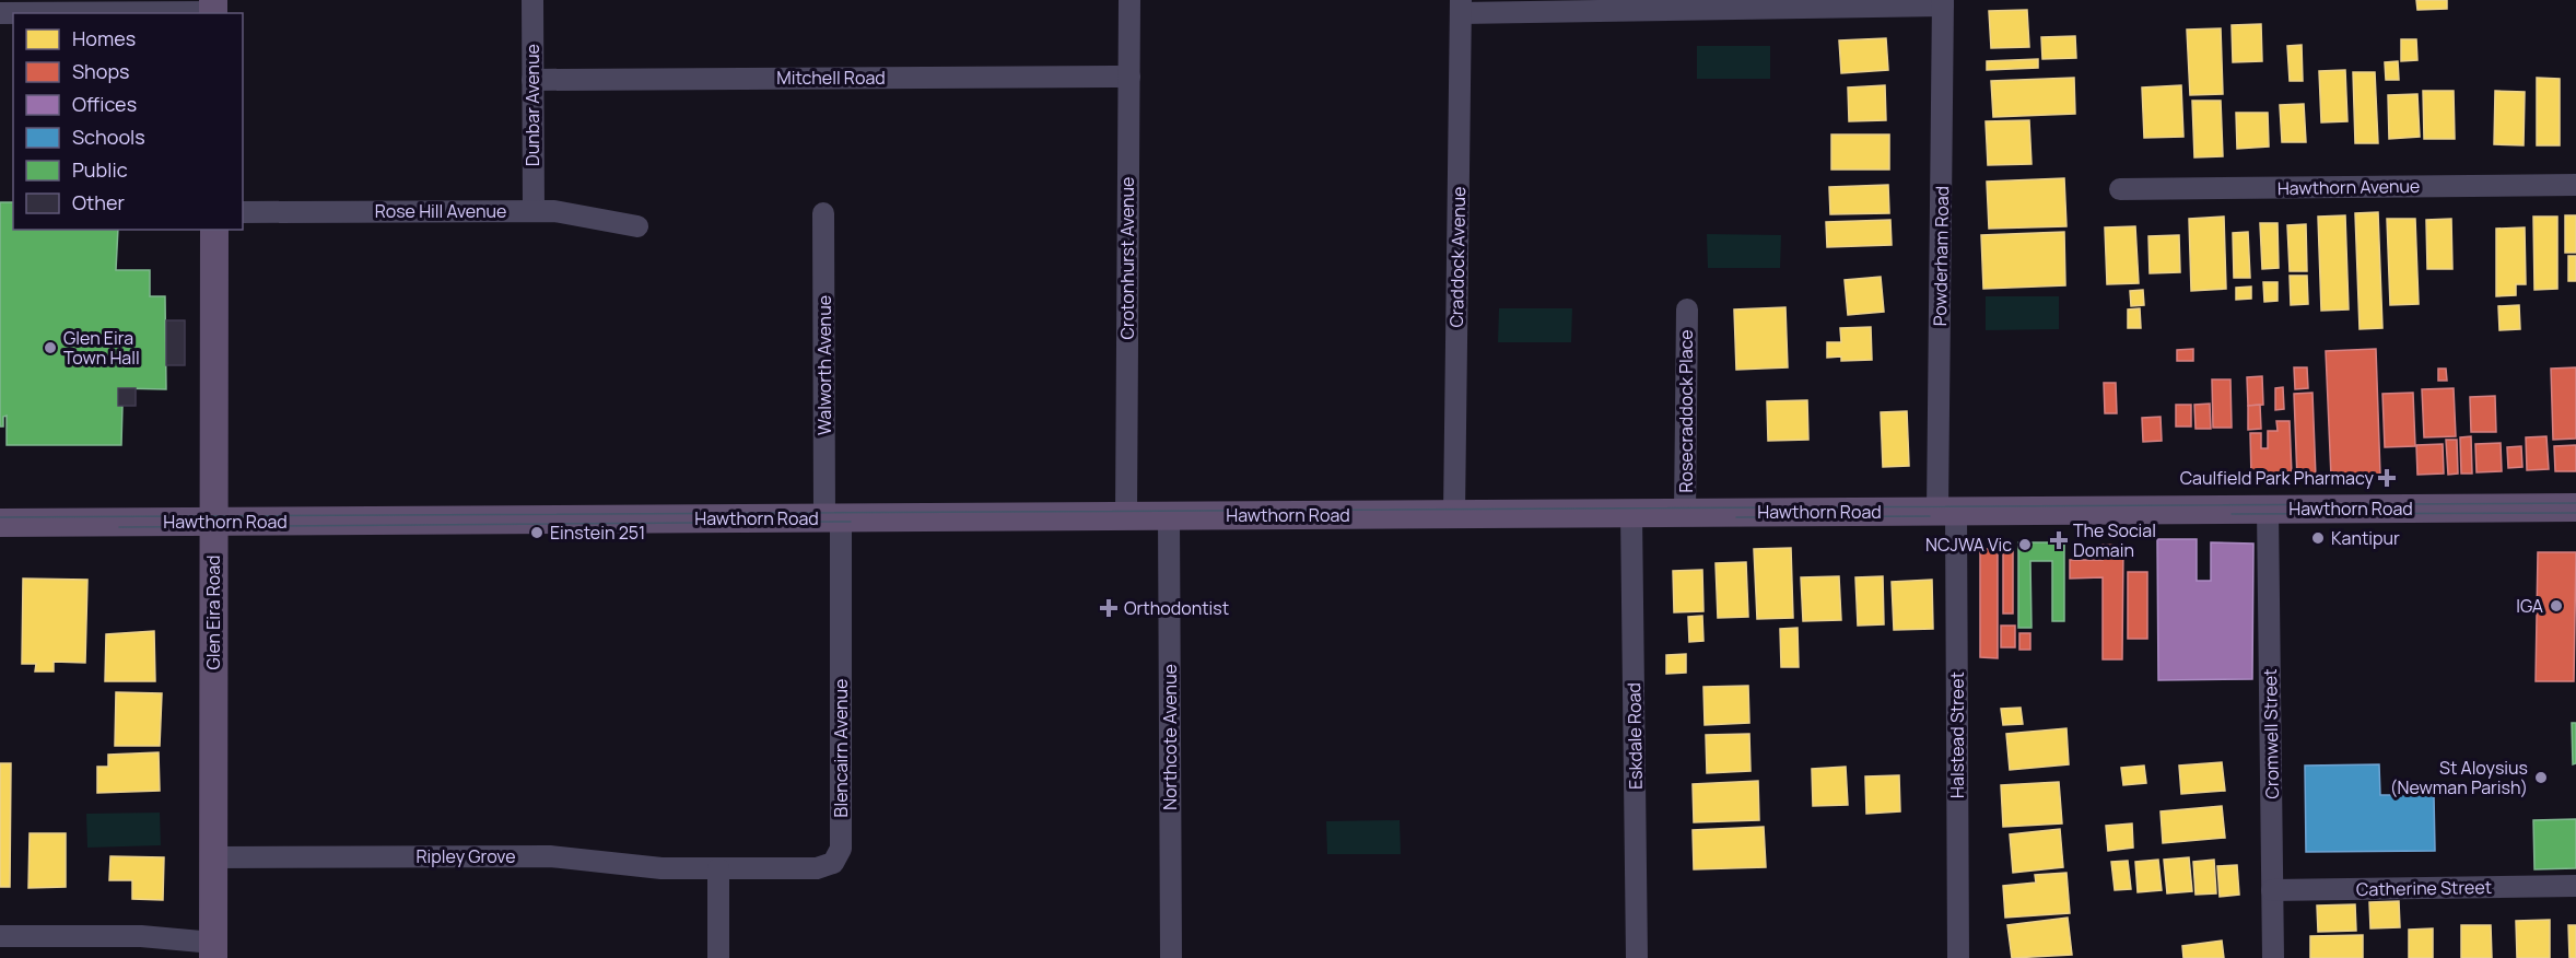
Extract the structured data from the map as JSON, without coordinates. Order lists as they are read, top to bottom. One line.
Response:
{"streets":{"main road":["Hawthorn Road","Glen Eira Road"],"street":["Mitchell Road","Dunbar Avenue","Hawthorn Avenue","Rose Hill Avenue","Powderham Road","Craddock Avenue","Crotonhurst Avenue","Walworth Avenue","Rosecraddock Place","Cromwell Street","Halstead Street","Eskdale Road","Northcote Avenue","Blencairn Avenue","Ripley Grove","Catherine Street"]},"crossings":[["Mitchell Road","Dunbar Avenue"],["Mitchell Road","Crotonhurst Avenue"],["Dunbar Avenue","Rose Hill Avenue"],["Powderham Road","Hawthorn Road"],["Powderham Road","Halstead Street"],["Craddock Avenue","Hawthorn Road"],["Crotonhurst Avenue","Hawthorn Road"],["Walworth Avenue","Hawthorn Road"],["Walworth Avenue","Blencairn Avenue"],["Rosecraddock Place","Hawthorn Road"],["Hawthorn Road","Glen Eira Road"],["Hawthorn Road","Cromwell Street"],["Hawthorn Road","Halstead Street"],["Hawthorn Road","Eskdale Road"],["Hawthorn Road","Northcote Avenue"],["Hawthorn Road","Blencairn Avenue"],["Glen Eira Road","Ripley Grove"],["Cromwell Street","Catherine Street"],["Blencairn Avenue","Ripley Grove"]],"places":{"other":["Glen Eira Town Hall","Einstein 251","Kantipur","NCJWA Vic","IGA","St Aloysius (Newman Parish)"],"health":["Caulfield Park Pharmacy","The Social Domain","Orthodontist"]},"legend":["Homes","Shops","Offices","Schools","Public","Other"]}
